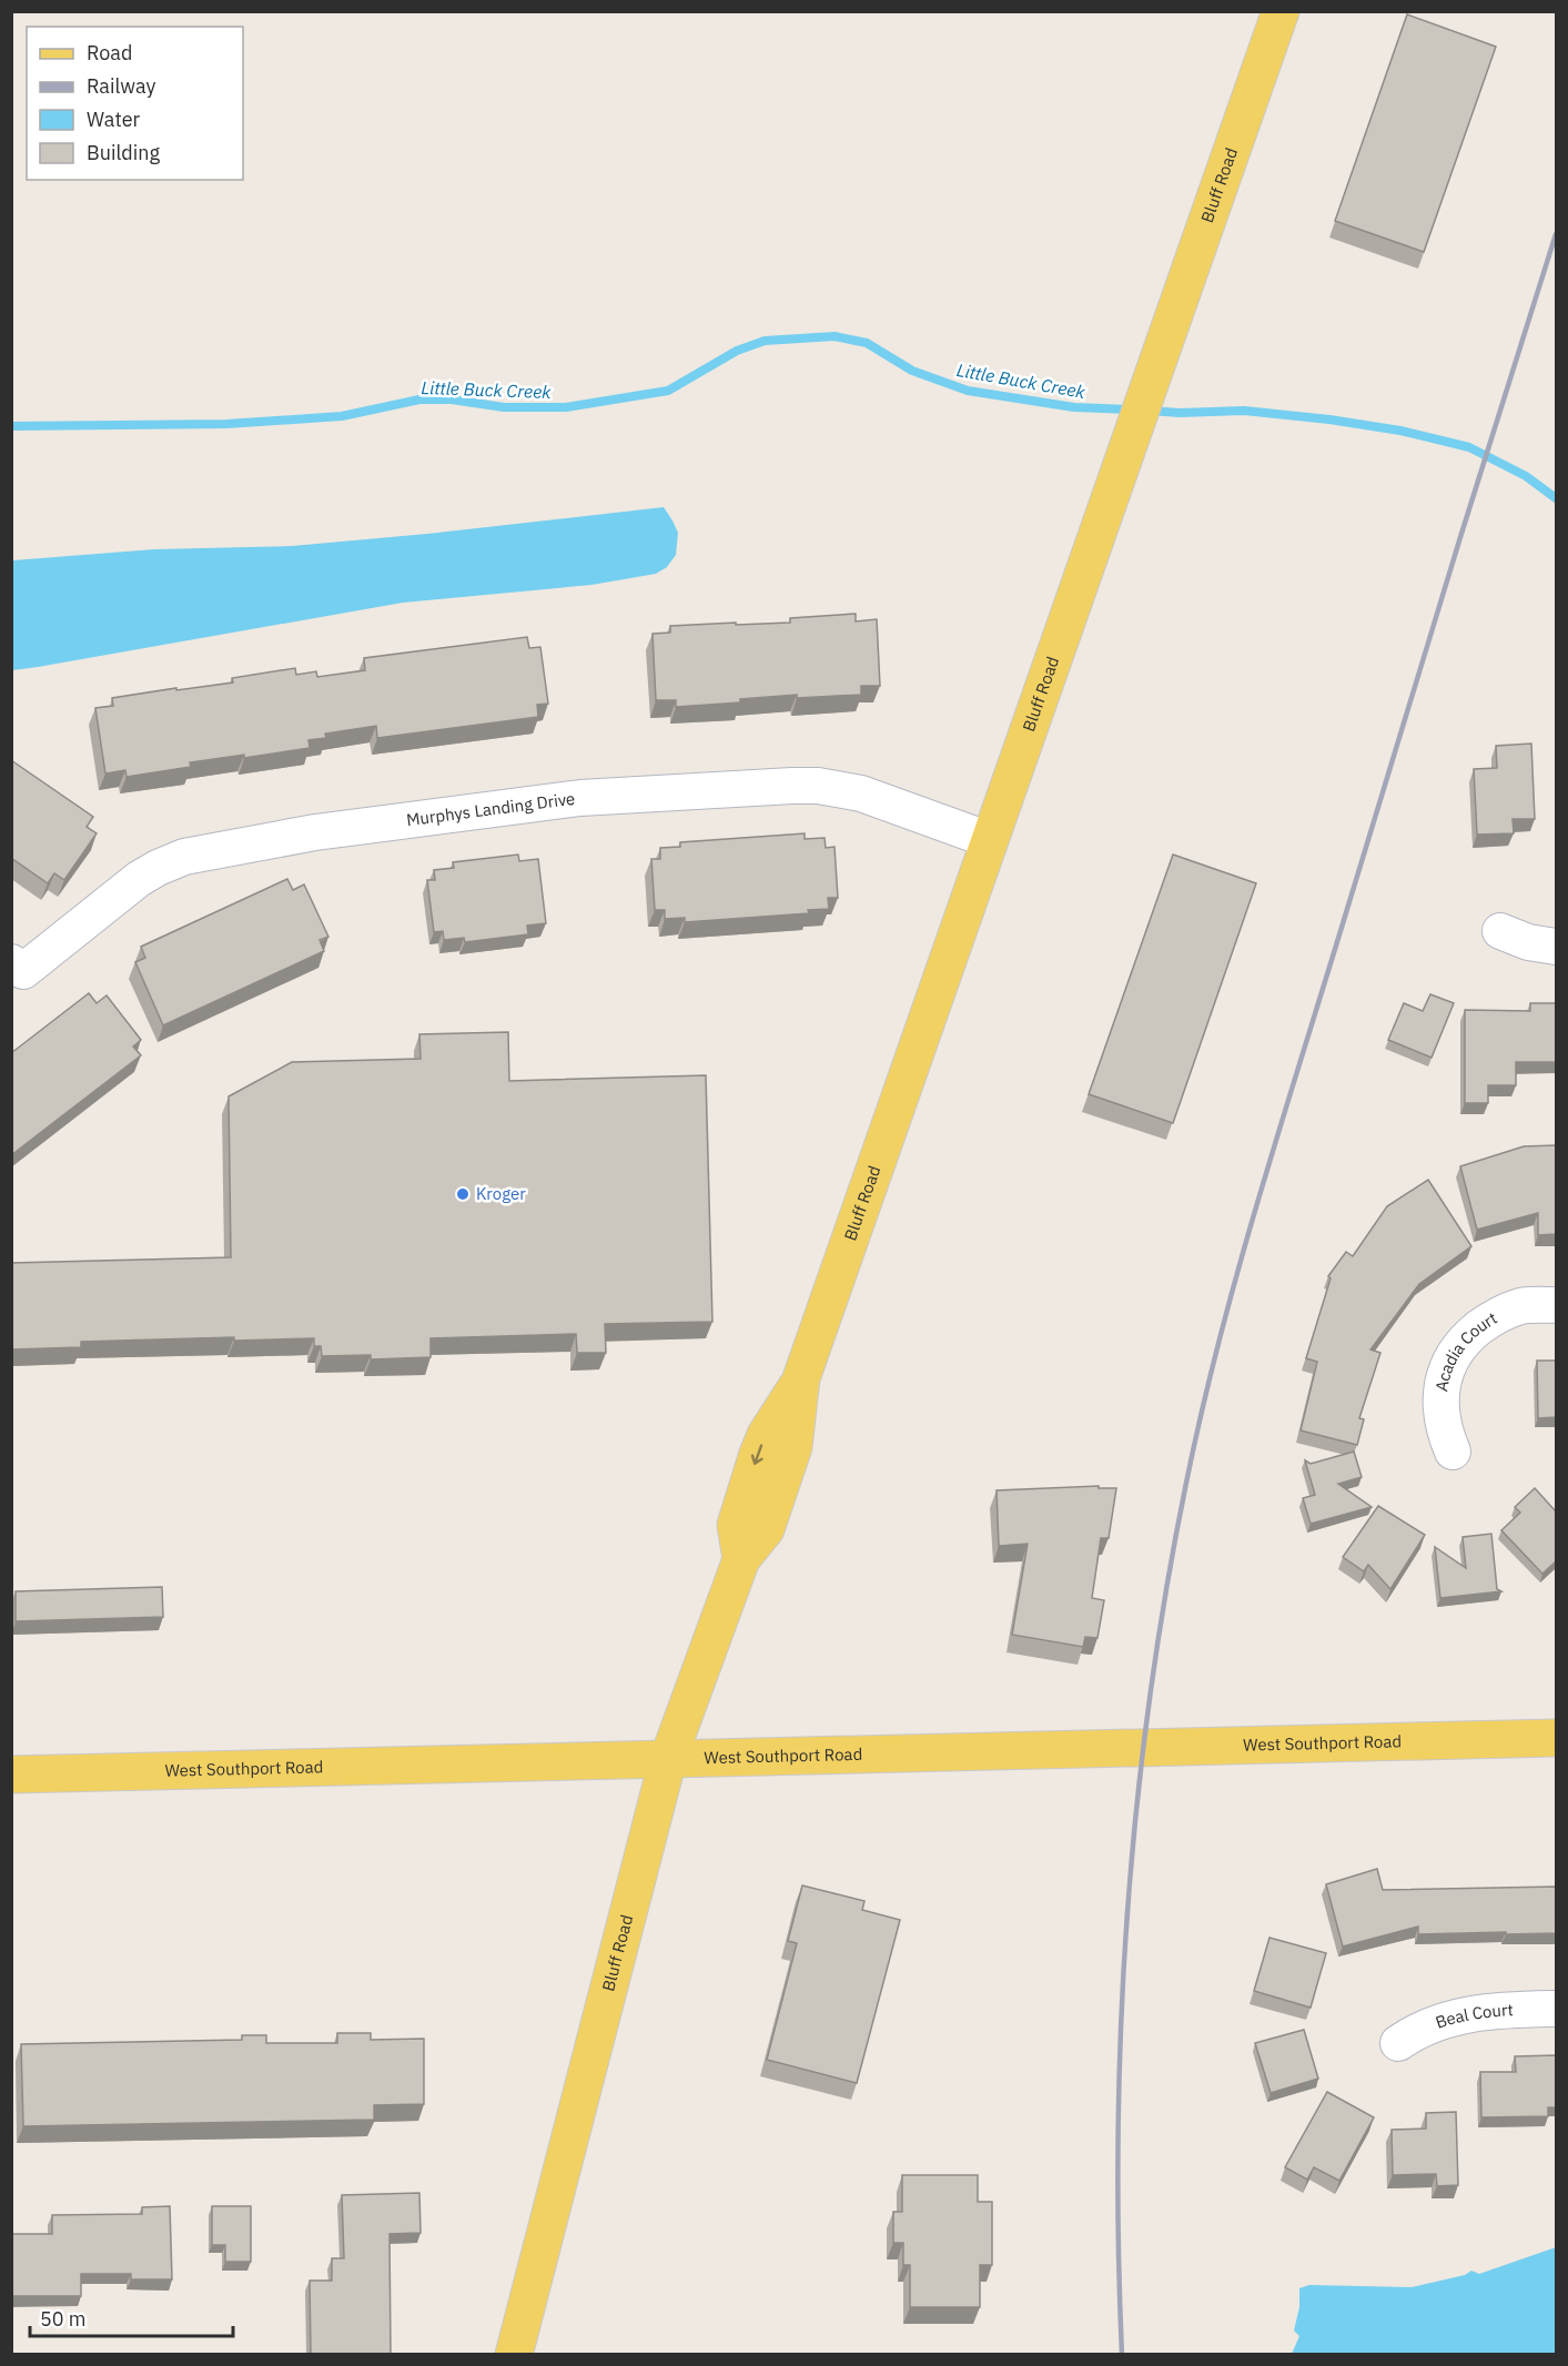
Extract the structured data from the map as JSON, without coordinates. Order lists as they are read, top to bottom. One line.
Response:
{"streets":{"main road":["Bluff Road","West Southport Road"],"street":["Murphys Landing Drive","Acadia Court","Beal Court"]},"crossings":[["Bluff Road","Murphys Landing Drive"],["Bluff Road","West Southport Road"]],"water":["Little Buck Creek"],"places":["Kroger"],"legend":["Road","Railway","Water","Building"],"scale_bar":"50 m"}
